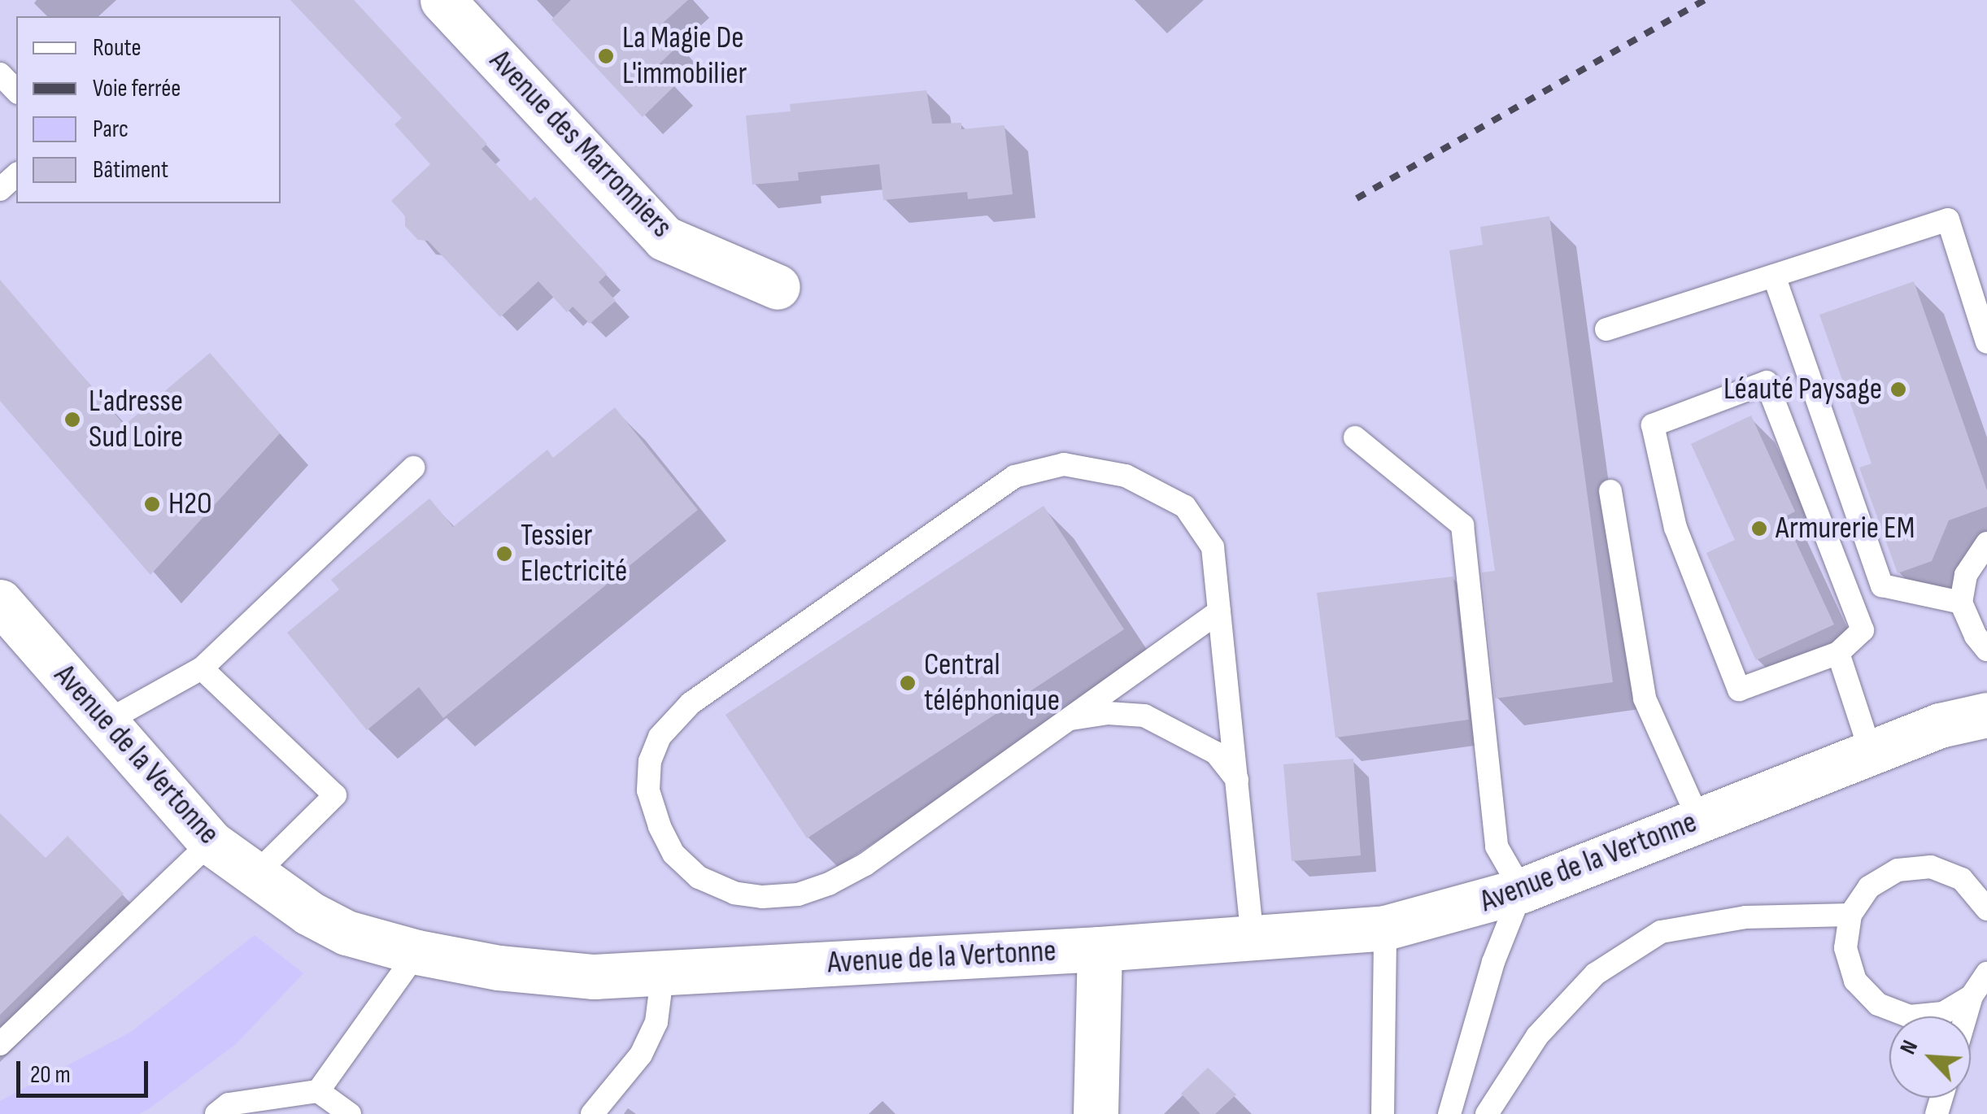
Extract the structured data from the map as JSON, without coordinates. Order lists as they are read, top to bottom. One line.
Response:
{"streets":{"street":["Avenue des Marronniers","Avenue de la Vertonne"]},"places":["La Magie De L'immobilier","Léauté Paysage","L'adresse Sud Loire","H2O","Armurerie EM","Tessier Electricité","Central téléphonique"],"legend":["Route","Voie ferrée","Parc","Bâtiment"],"scale_bar":"20 m","north":"top left"}
